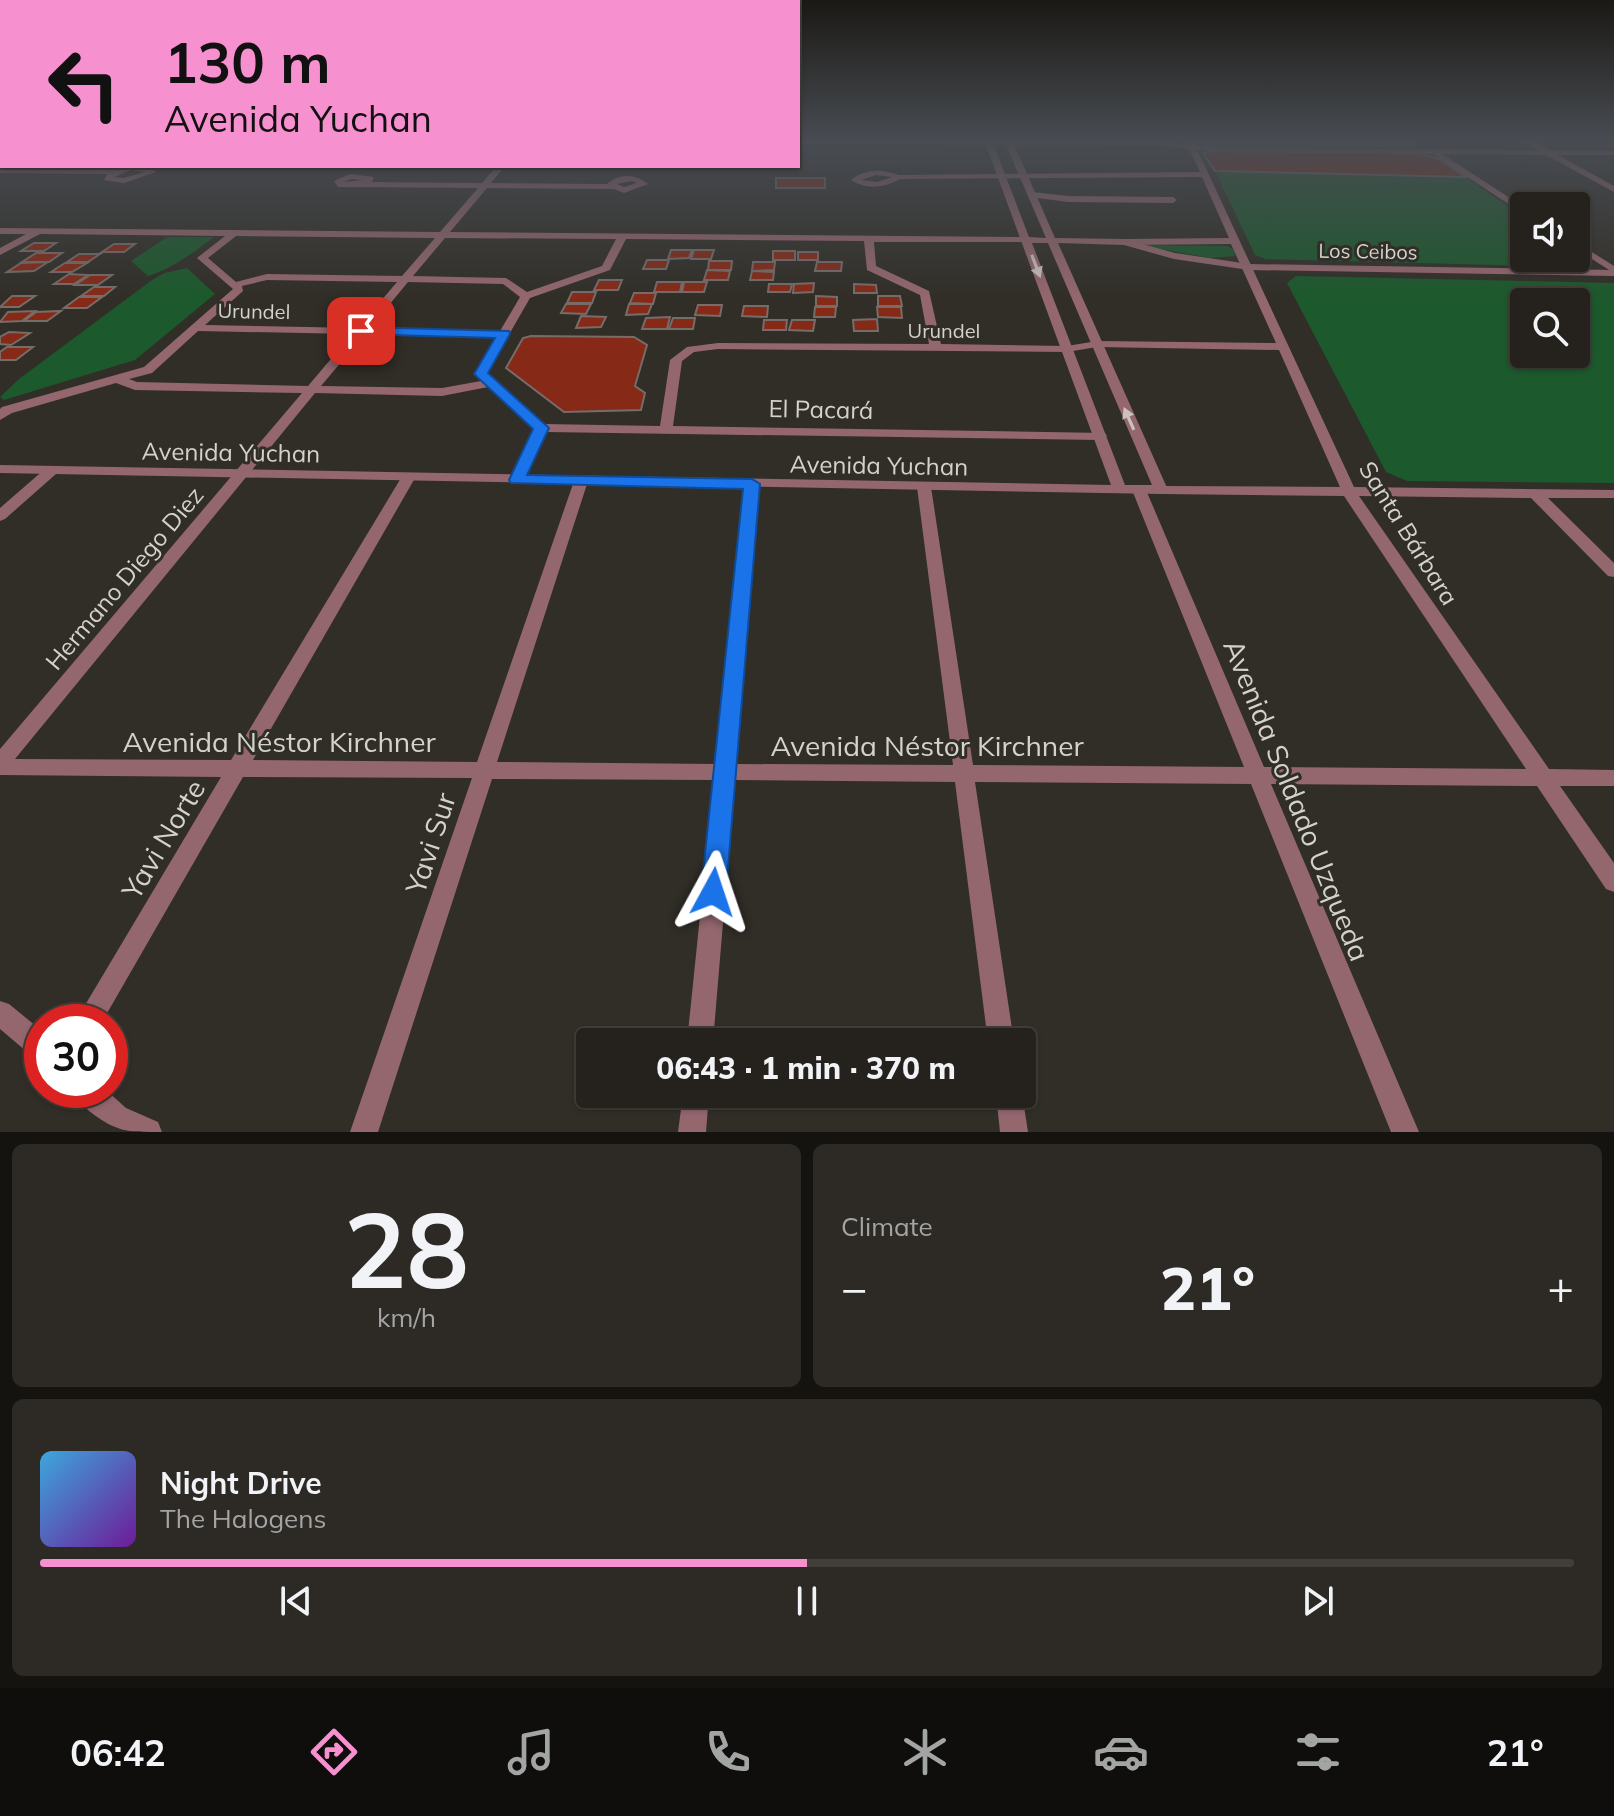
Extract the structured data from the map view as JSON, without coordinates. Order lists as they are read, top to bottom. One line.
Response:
{"streets":{"street":["Los Ceibos","Urundel","El Pacará","Avenida Yuchan","Santa Bárbara","Hermano Diego Diez","Avenida Néstor Kirchner","Avenida Soldado Uzqueda","Yavi Norte","Yavi Sur"]},"crossings":[["Los Ceibos","Santa Bárbara"],["Los Ceibos","Hermano Diego Diez"],["Los Ceibos","Avenida Soldado Uzqueda"],["Urundel","El Pacará"],["Urundel","Santa Bárbara"],["Urundel","Hermano Diego Diez"],["Urundel","Avenida Soldado Uzqueda"],["El Pacará","Avenida Soldado Uzqueda"],["Avenida Yuchan","Santa Bárbara"],["Avenida Yuchan","Hermano Diego Diez"],["Avenida Yuchan","Avenida Soldado Uzqueda"],["Avenida Yuchan","Yavi Norte"],["Avenida Yuchan","Yavi Sur"],["Santa Bárbara","Avenida Néstor Kirchner"],["Hermano Diego Diez","Avenida Néstor Kirchner"],["Avenida Néstor Kirchner","Avenida Soldado Uzqueda"],["Avenida Néstor Kirchner","Yavi Norte"],["Avenida Néstor Kirchner","Yavi Sur"]],"page":{"turn":["130 m","Avenida Yuchan"],"limit":"30","trip":"06:43 · 1 min · 370 m","tile":[["28","km/h"],"Climate"],"heat":["−","21°","+"],"song":["Night Drive","The Halogens"],"tabs":["06:42","21°"]}}
